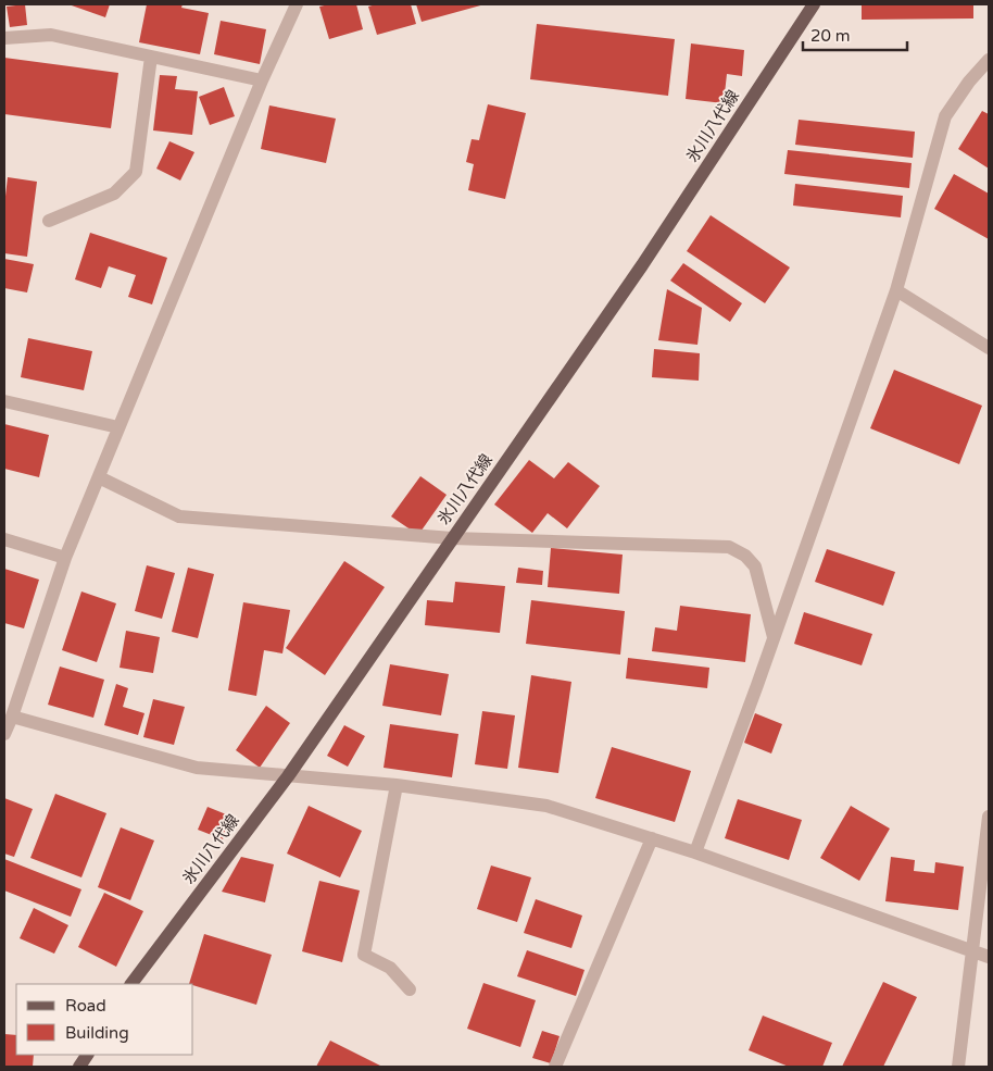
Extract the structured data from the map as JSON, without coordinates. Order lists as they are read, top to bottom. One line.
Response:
{"streets":{"main road":["氷川八代線"]},"legend":["Road","Building"],"scale_bar":"20 m"}
